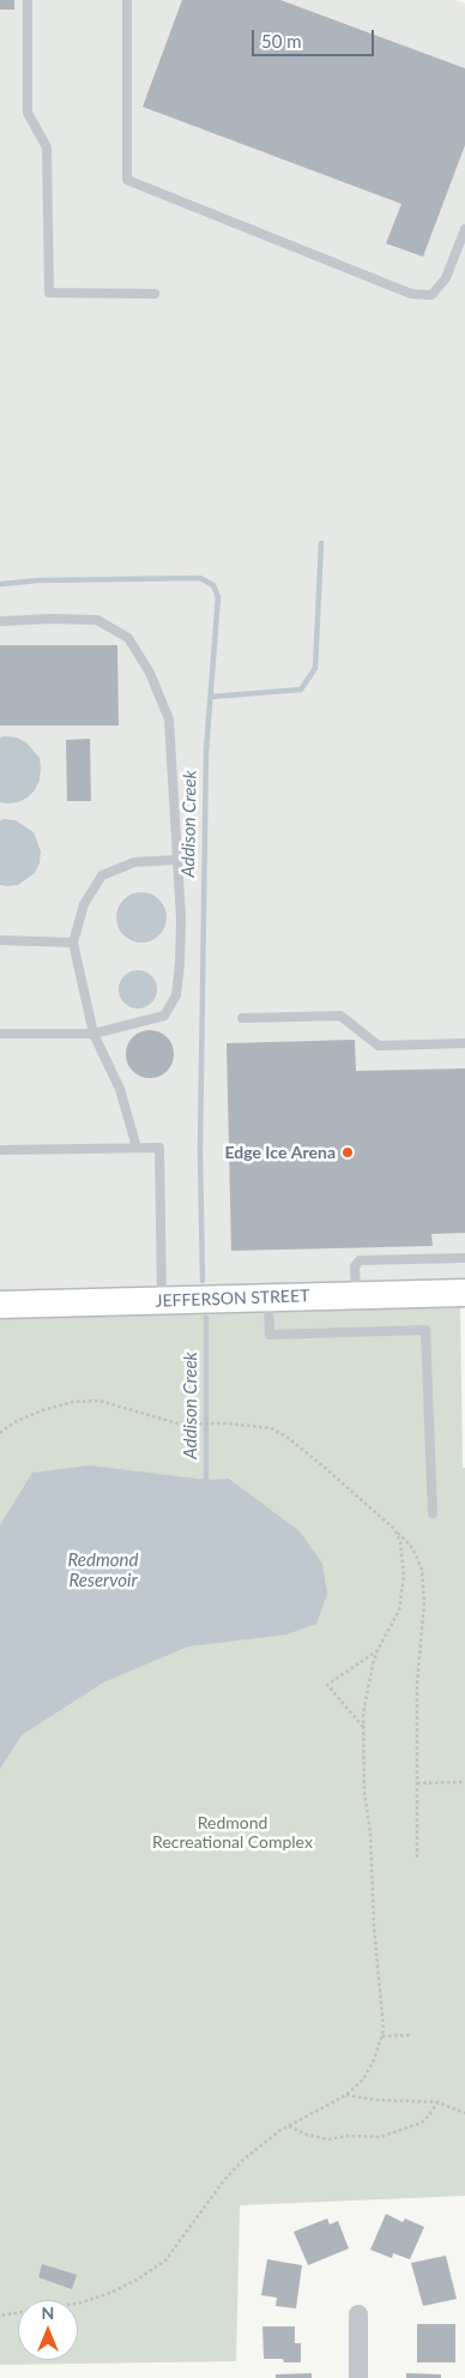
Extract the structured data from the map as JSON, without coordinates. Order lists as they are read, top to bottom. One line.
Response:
{"streets":{"street":["JEFFERSON STREET"]},"water":["Addison Creek","Redmond Reservoir"],"parks":["Redmond Recreational Complex"],"places":["Edge Ice Arena"],"scale_bar":"50 m","north":"top"}
